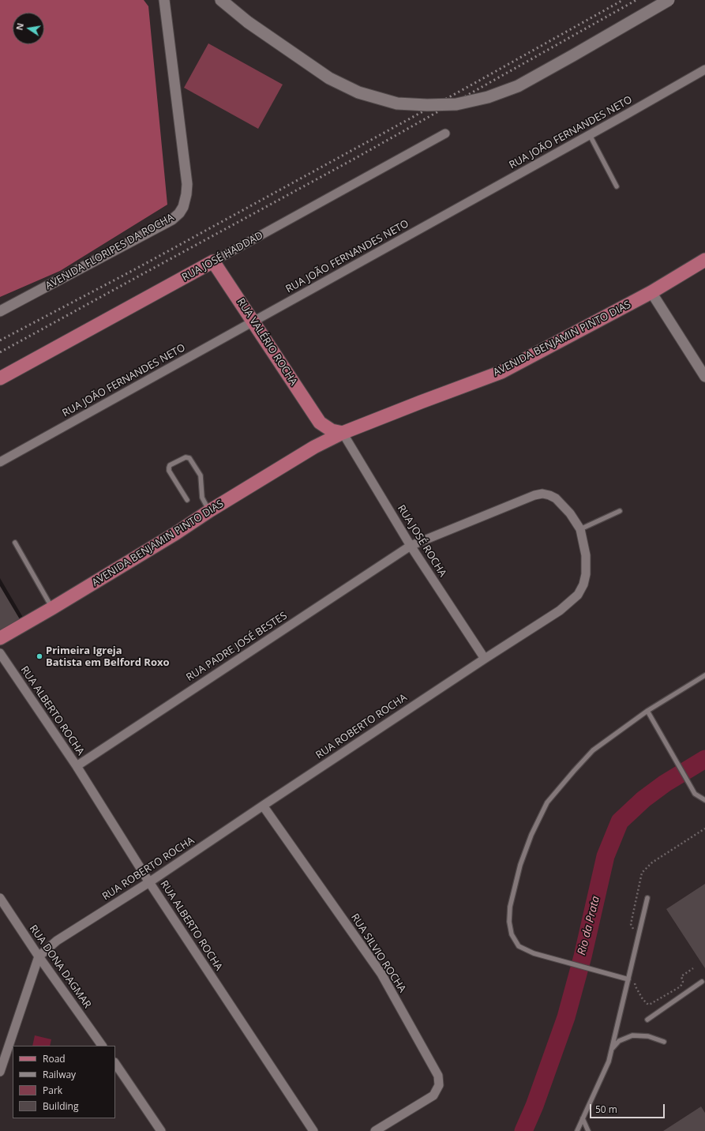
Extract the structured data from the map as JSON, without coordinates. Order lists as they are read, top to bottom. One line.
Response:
{"streets":{"main road":["RUA JOSÉ HADDAD","AVENIDA BENJAMIN PINTO DIAS","RUA VALÉRIO ROCHA"],"street":["RUA JOÃO FERNANDES NETO","AVENIDA FLORIPES DA ROCHA","RUA JOSÉ ROCHA","RUA PADRE JOSÉ BESTES","RUA ALBERTO ROCHA","RUA ROBERTO ROCHA","RUA SILVIO ROCHA","RUA DONA DAGMAR"]},"crossings":[["RUA JOÃO FERNANDES NETO","RUA VALÉRIO ROCHA"],["RUA JOSÉ HADDAD","RUA VALÉRIO ROCHA"],["AVENIDA BENJAMIN PINTO DIAS","RUA JOSÉ ROCHA"],["RUA JOSÉ ROCHA","RUA PADRE JOSÉ BESTES"],["RUA JOSÉ ROCHA","RUA ROBERTO ROCHA"],["RUA PADRE JOSÉ BESTES","RUA ALBERTO ROCHA"],["RUA PADRE JOSÉ BESTES","RUA ROBERTO ROCHA"],["RUA ALBERTO ROCHA","RUA ROBERTO ROCHA"],["RUA ROBERTO ROCHA","RUA SILVIO ROCHA"],["RUA ROBERTO ROCHA","RUA DONA DAGMAR"]],"water":["Rio da Prata"],"places":["Primeira Igreja Batista em Belford Roxo"],"legend":["Road","Railway","Park","Building"],"scale_bar":"50 m","north":"left"}
